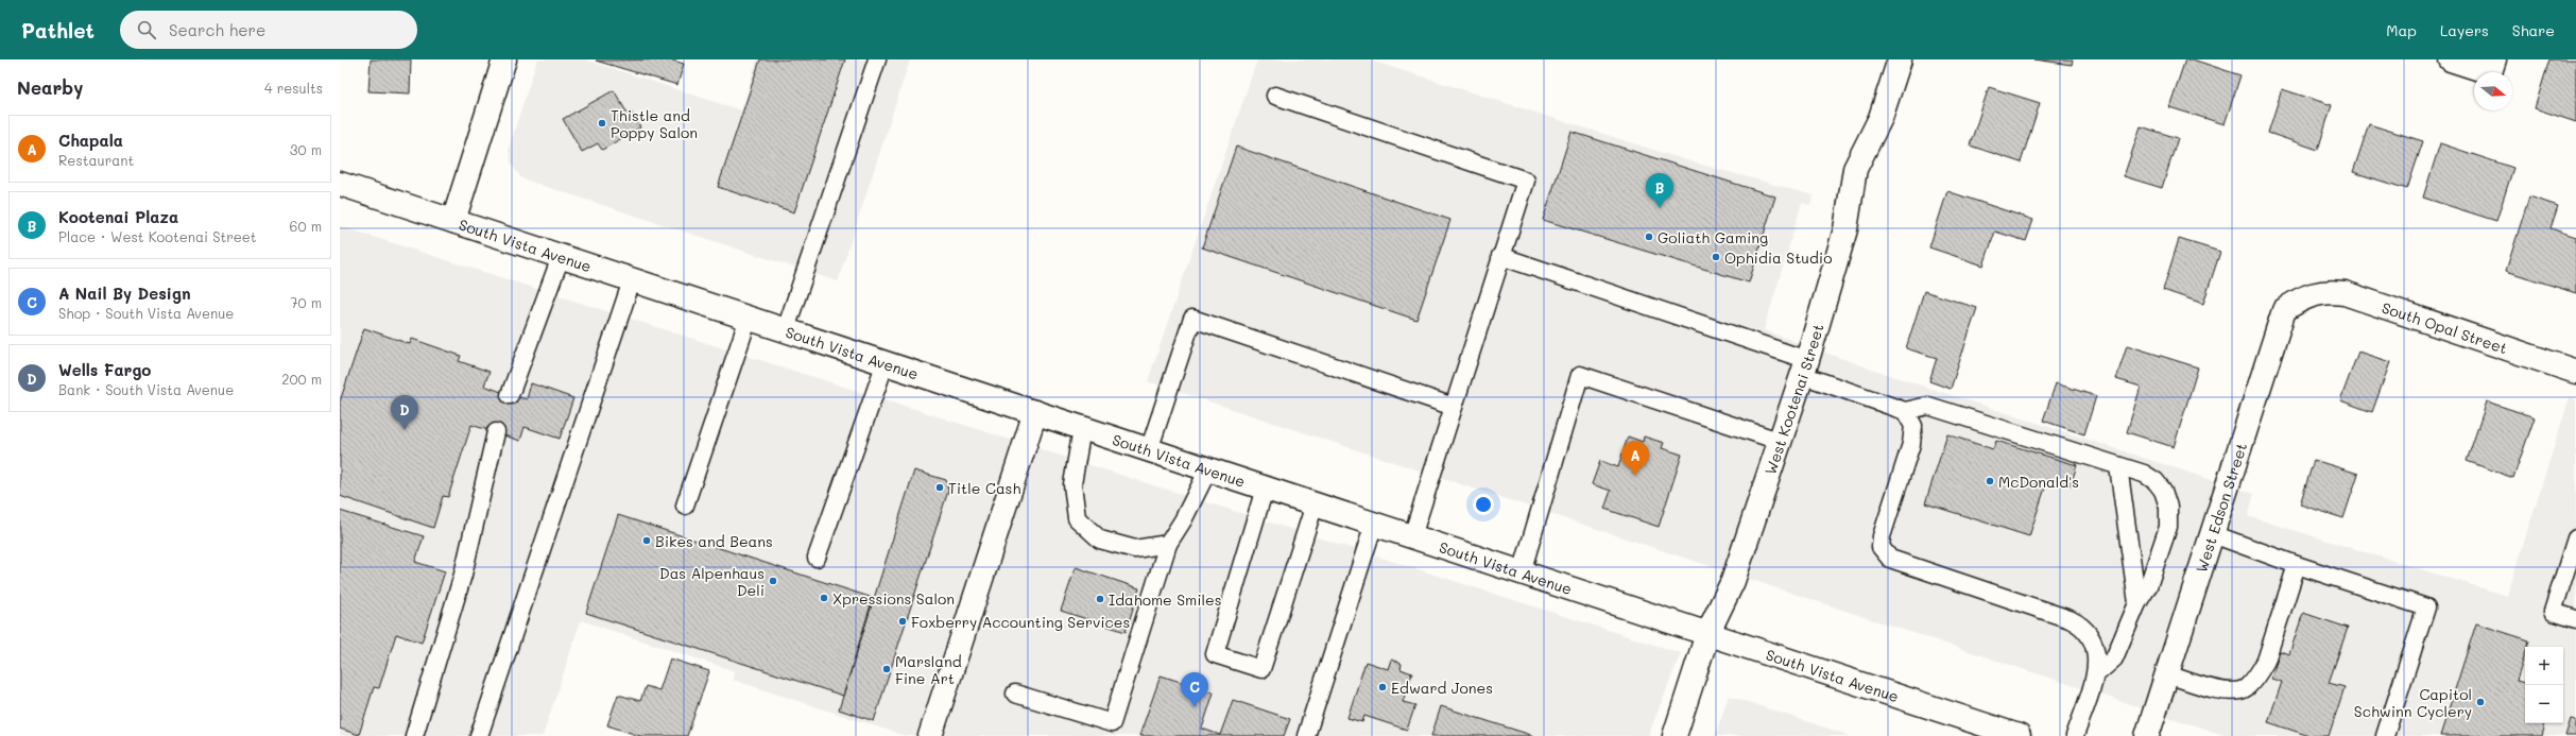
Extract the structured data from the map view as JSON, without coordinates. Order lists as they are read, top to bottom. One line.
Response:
{"streets":{"main road":["South Vista Avenue","South Opal Street","West Kootenai Street","West Edson Street"]},"crossings":[["South Vista Avenue","West Kootenai Street"],["South Opal Street","West Edson Street"]],"places":["Thistle and Poppy Salon","Goliath Gaming","Ophidia Studio","McDonald's","Title Cash","Bikes and Beans","Das Alpenhaus Deli","Xpressions Salon","Idahome Smiles","Foxberry Accounting Services","Marsland Fine Art","Edward Jones","Capitol Schwinn Cyclery"],"north":"right","page":{"header":"Pathlet","search":"Search here","nav":["Map","Layers","Share"],"heading":["Nearby","4 results"],"list":[{"mark":"A","name":"Chapala","note":"Restaurant","value":"30 m"},{"mark":"B","name":"Kootenai Plaza","note":"Place · West Kootenai Street","value":"60 m"},{"mark":"C","name":"A Nail By Design","note":"Shop · South Vista Avenue","value":"70 m"},{"mark":"D","name":"Wells Fargo","note":"Bank · South Vista Avenue","value":"200 m"}],"pins":["B","D","A","C"],"map_buttons":["+","−"]}}
